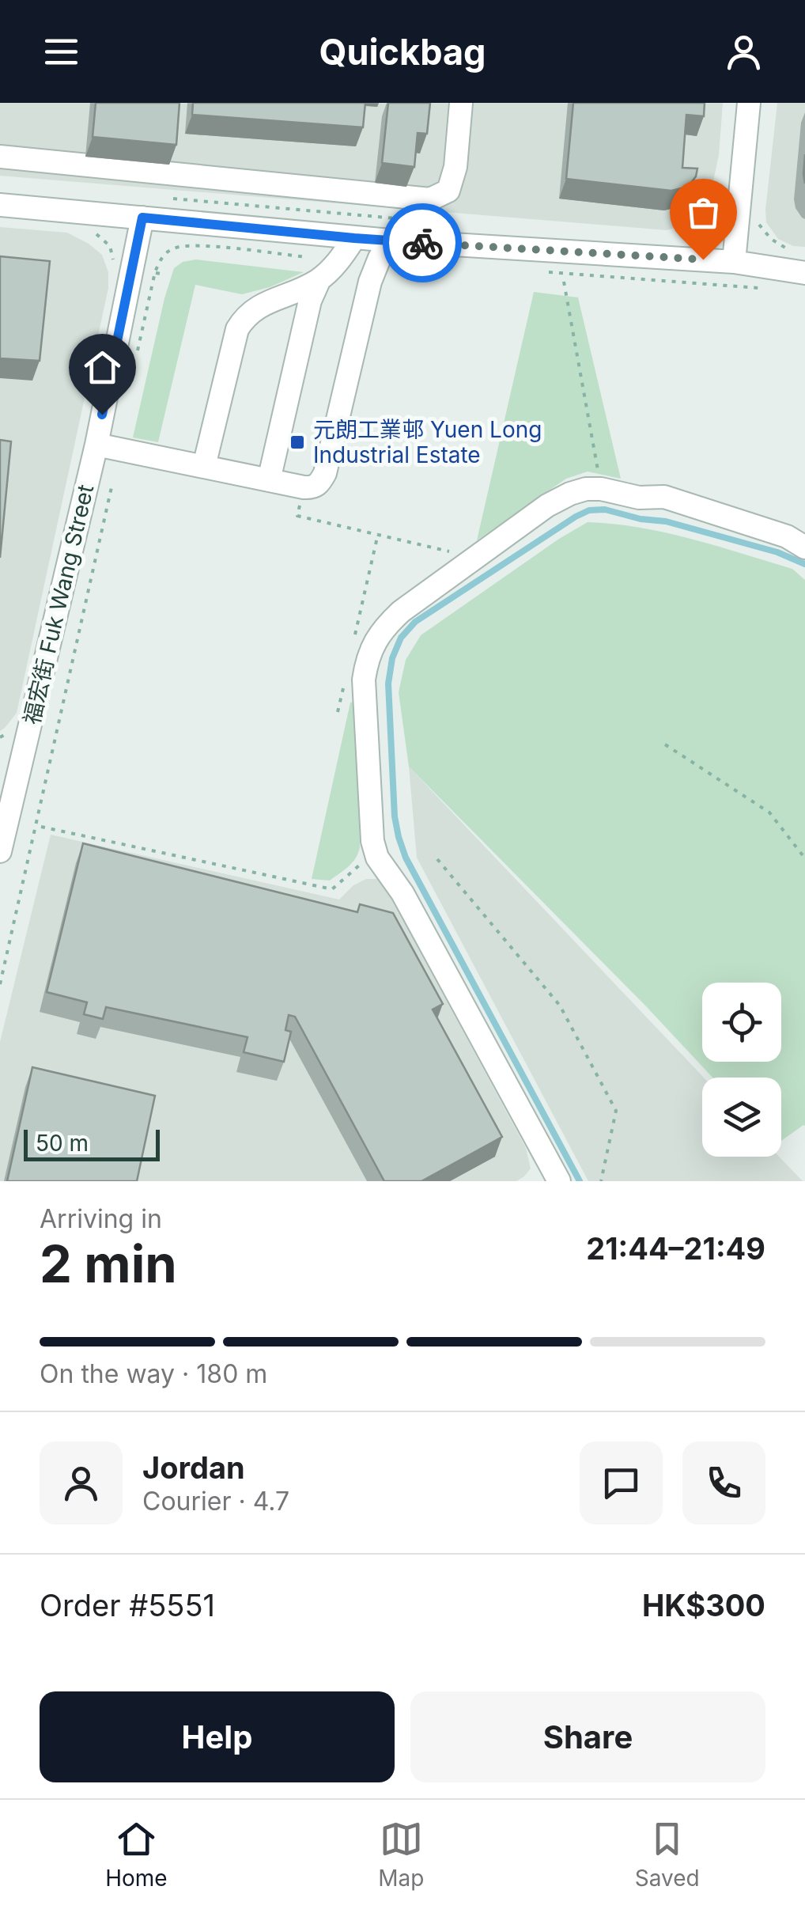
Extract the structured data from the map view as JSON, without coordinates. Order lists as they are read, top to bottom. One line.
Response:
{"streets":{"street":["福宏街 Fuk Wang Street"]},"places":{"transit":["元朗工業邨 Yuen Long Industrial Estate"]},"scale_bar":"50 m","page":{"header":"Quickbag","scale":"50 m","heading":["2 min","Arriving in","21:44–21:49"],"panel":["Jordan","Courier · 4.7","Order #5551","HK$300"],"bar":"On the way · 180 m","buttons":["Help","Share"],"tabs":["Home","Map","Saved"]}}
